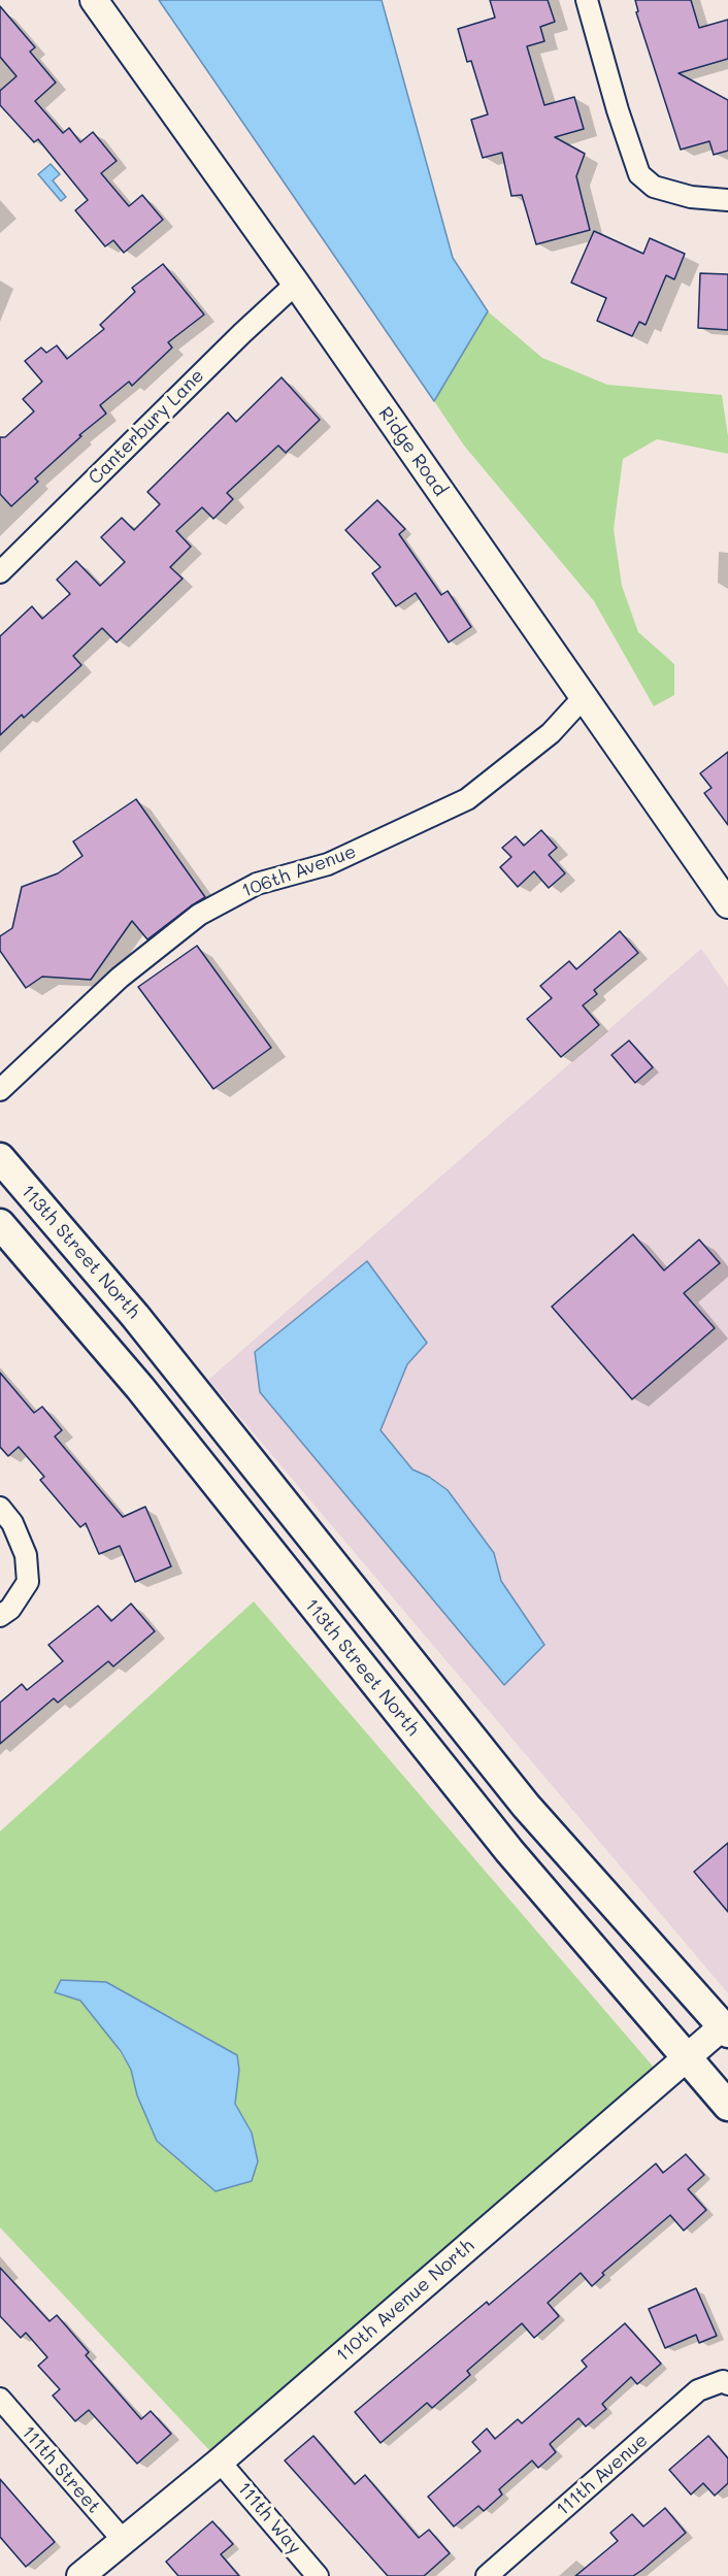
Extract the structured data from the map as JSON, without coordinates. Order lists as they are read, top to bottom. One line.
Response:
{"streets":{"main road":["113th Street North"],"street":["Canterbury Lane","Ridge Road","106th Avenue","110th Avenue North","111th Street","111th Avenue","111th Way"]},"crossings":[["Canterbury Lane","Ridge Road"],["Ridge Road","106th Avenue"],["113th Street North","110th Avenue North"],["110th Avenue North","111th Street"],["110th Avenue North","111th Way"]]}
